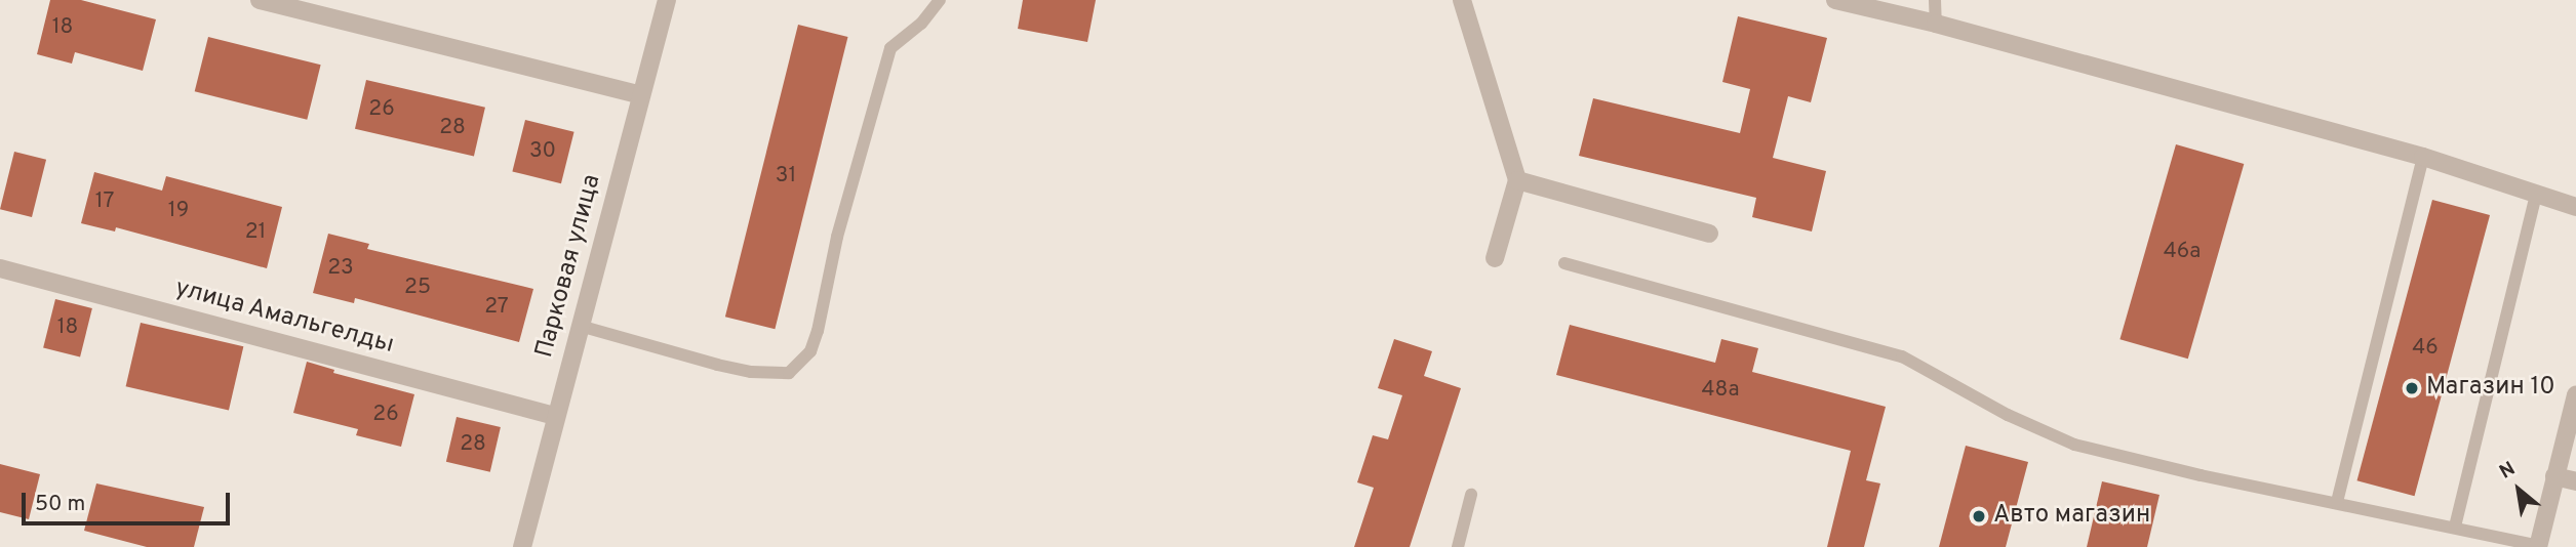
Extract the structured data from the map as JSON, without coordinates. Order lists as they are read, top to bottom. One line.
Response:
{"streets":{"street":["Парковая улица","улица Амальгелды"]},"crossings":[["Парковая улица","улица Амальгелды"]],"places":["Магазин 10","Авто магазин"],"house_numbers":["18","26","28","30","31","17","19","21","46а","23","25","27","18","46","48а","26","28"],"scale_bar":"50 m","north":"top left"}
